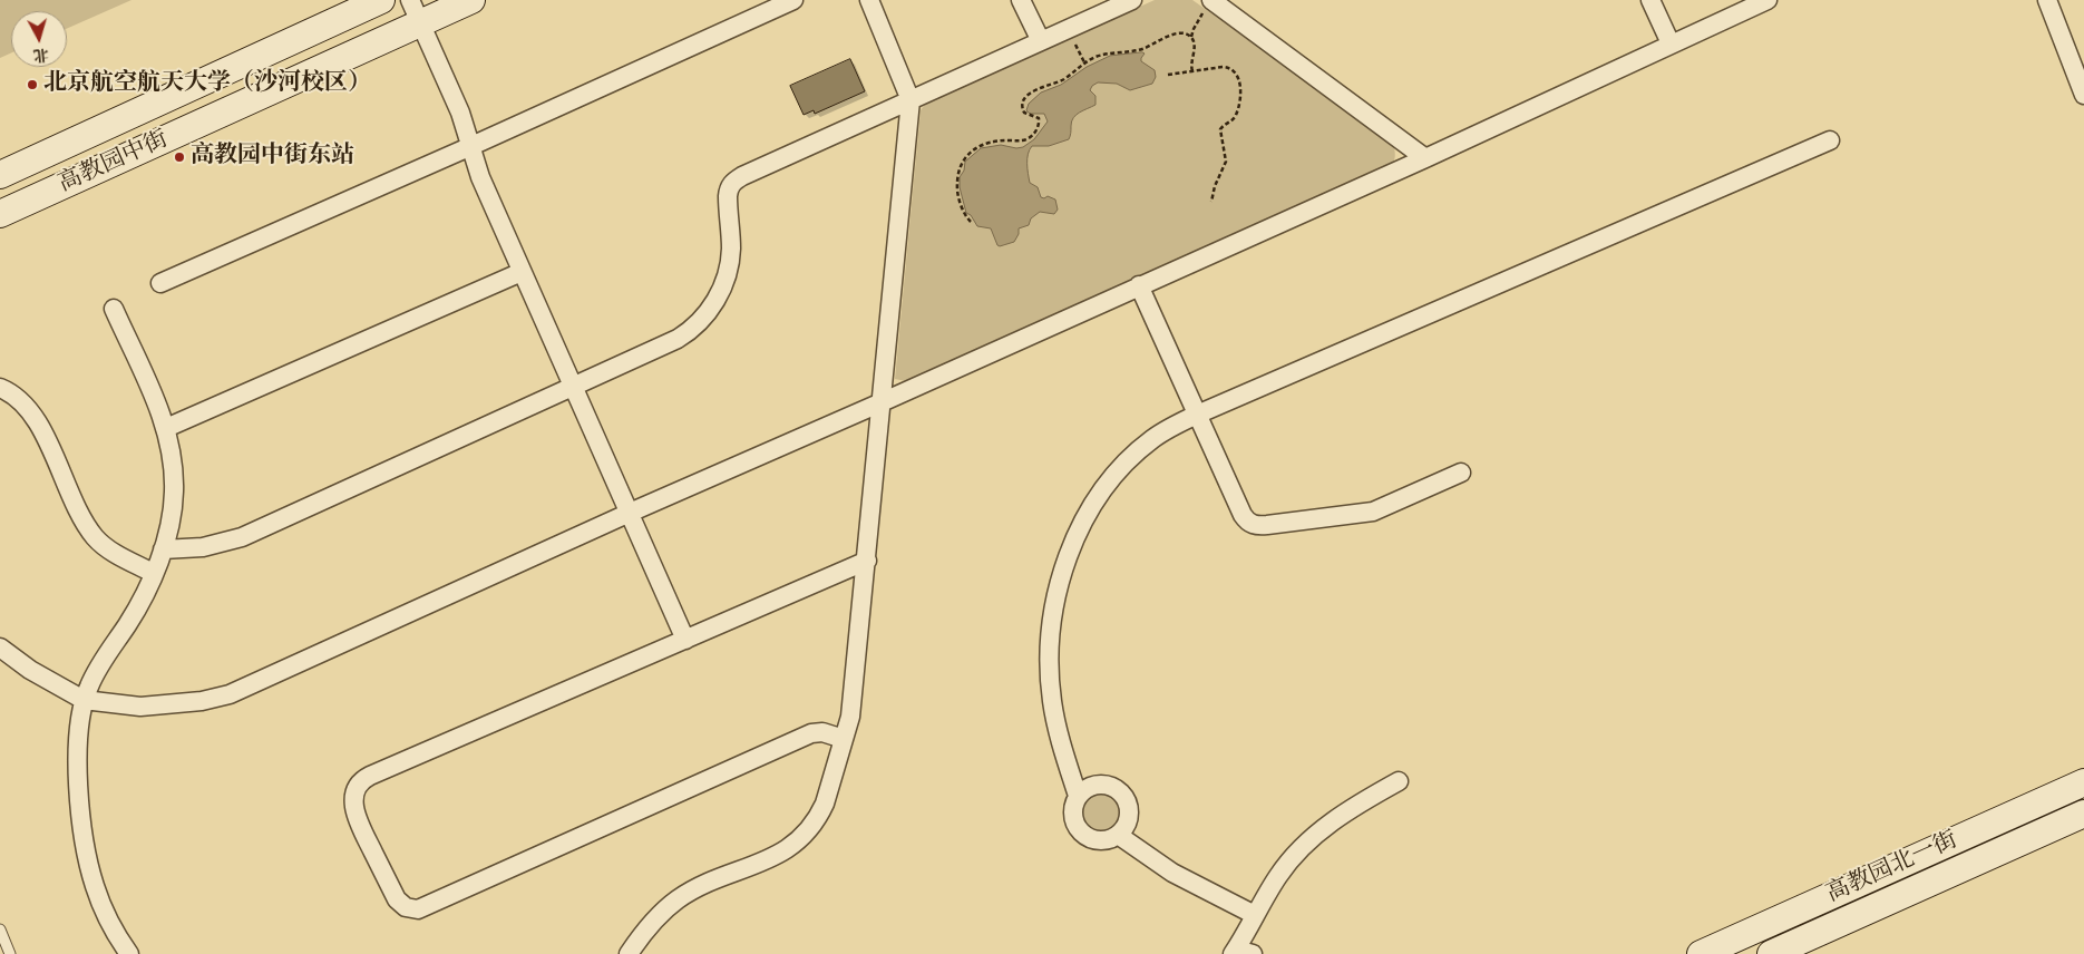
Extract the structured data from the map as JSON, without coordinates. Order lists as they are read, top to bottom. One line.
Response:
{"streets":{"main road":["高教园中街","高教园北一街"]},"places":["北京航空航天大学（沙河校区）","高教园中街东站"],"north":"bottom"}
